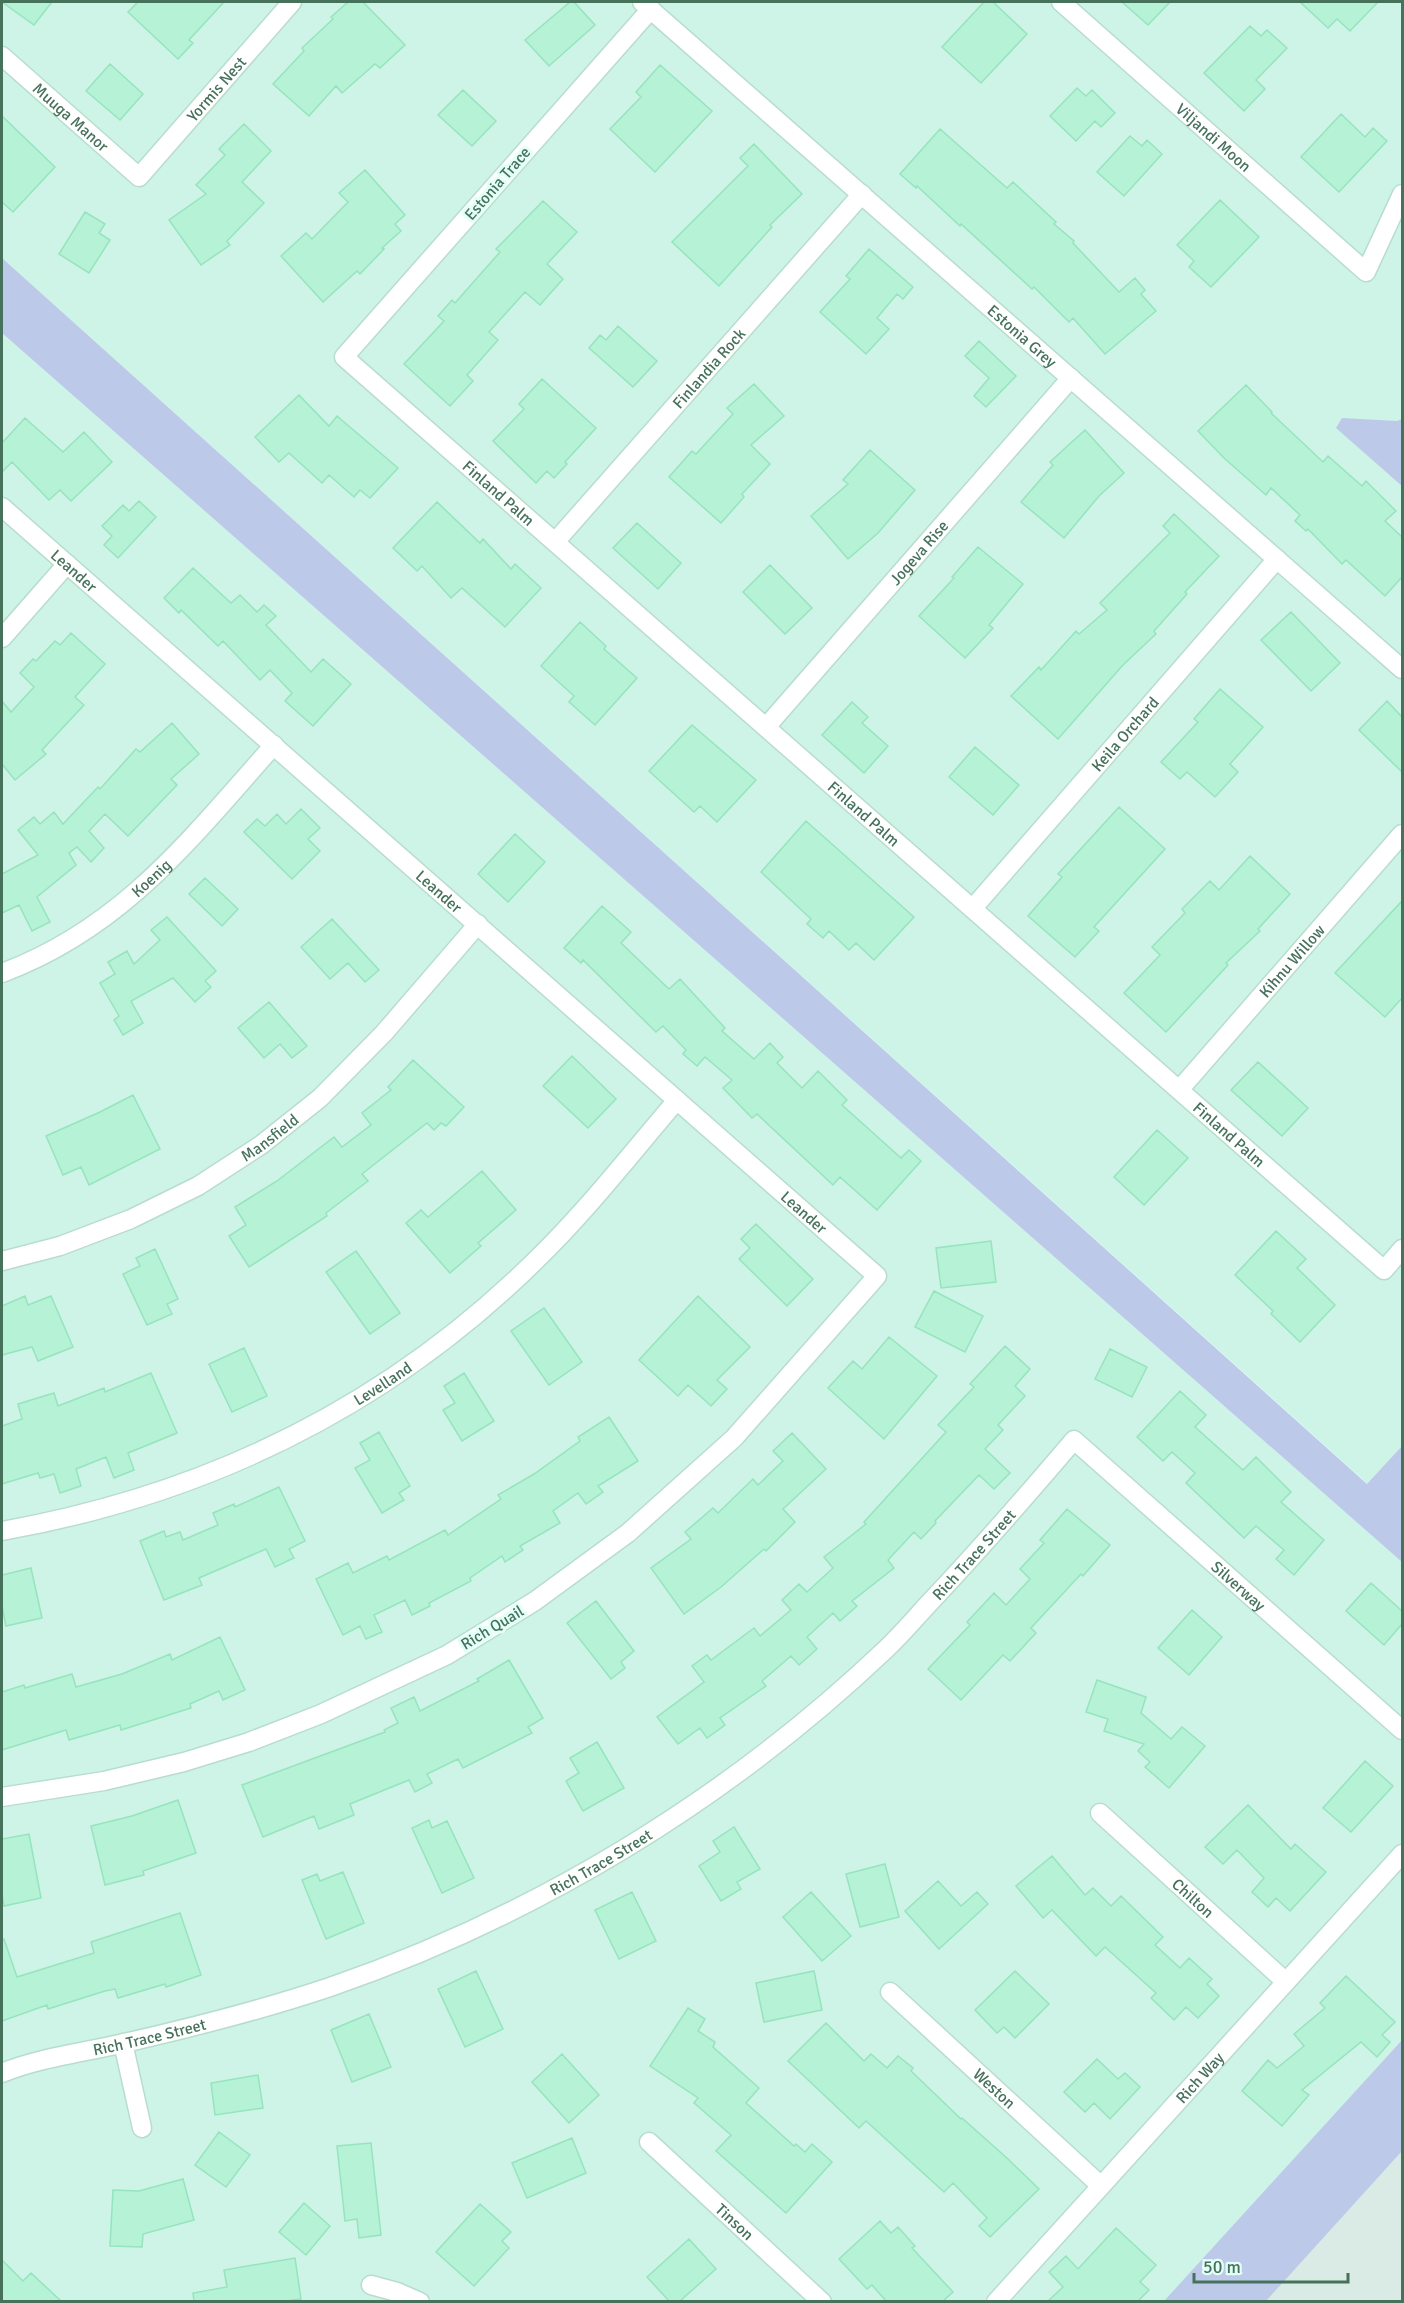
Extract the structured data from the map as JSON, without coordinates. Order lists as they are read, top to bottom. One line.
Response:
{"streets":{"street":["Yormis Nest","Muuga Manor","Viljandi Moon","Estonia Trace","Estonia Grey","Finlandia Rock","Finland Palm","Jogeva Rise","Leander","Keila Orchard","Koenig","Kihnu Willow","Mansfield","Levelland","Rich Trace Street","Silverway","Rich Quail","Chilton","Rich Way","Weston","Tinson"]},"crossings":[["Yormis Nest","Muuga Manor"],["Estonia Trace","Estonia Grey"],["Estonia Trace","Finland Palm"],["Estonia Grey","Finlandia Rock"],["Estonia Grey","Jogeva Rise"],["Estonia Grey","Keila Orchard"],["Finlandia Rock","Finland Palm"],["Finland Palm","Jogeva Rise"],["Finland Palm","Keila Orchard"],["Finland Palm","Kihnu Willow"],["Leander","Koenig"],["Leander","Mansfield"],["Leander","Levelland"],["Leander","Rich Quail"],["Rich Trace Street","Silverway"],["Chilton","Rich Way"],["Rich Way","Weston"]],"scale_bar":"50 m"}
